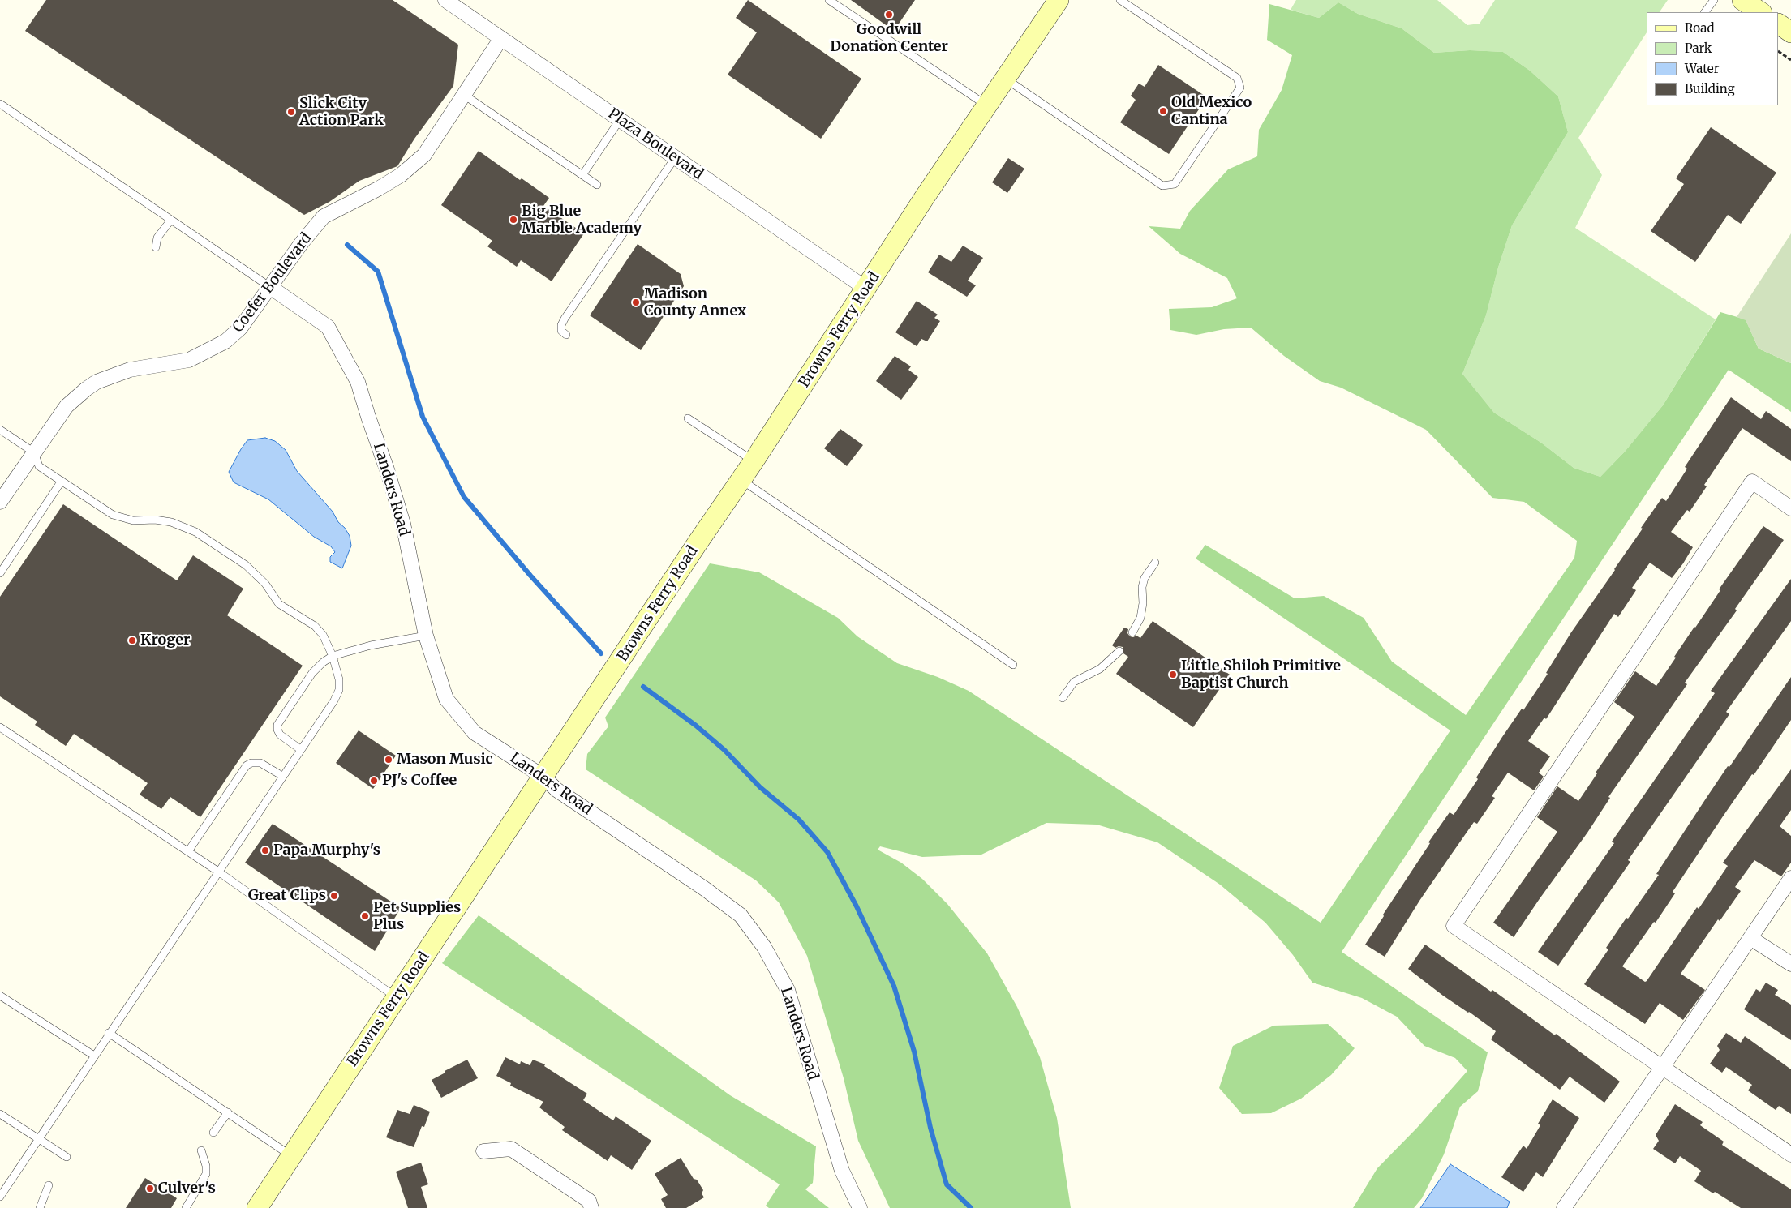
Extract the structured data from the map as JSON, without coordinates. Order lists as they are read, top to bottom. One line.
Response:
{"streets":{"main road":["Browns Ferry Road"],"street":["Plaza Boulevard","Coefer Boulevard","Landers Road"]},"crossings":[["Plaza Boulevard","Coefer Boulevard"],["Plaza Boulevard","Browns Ferry Road"],["Coefer Boulevard","Landers Road"],["Browns Ferry Road","Landers Road"]],"places":["Goodwill Donation Center","Old Mexico Cantina","Slick City Action Park","Big Blue Marble Academy","Madison County Annex","Kroger","Little Shiloh Primitive Baptist Church","Mason Music","PJ's Coffee","Papa Murphy's","Great Clips","Pet Supplies Plus","Culver's"],"legend":["Road","Park","Water","Building"]}
